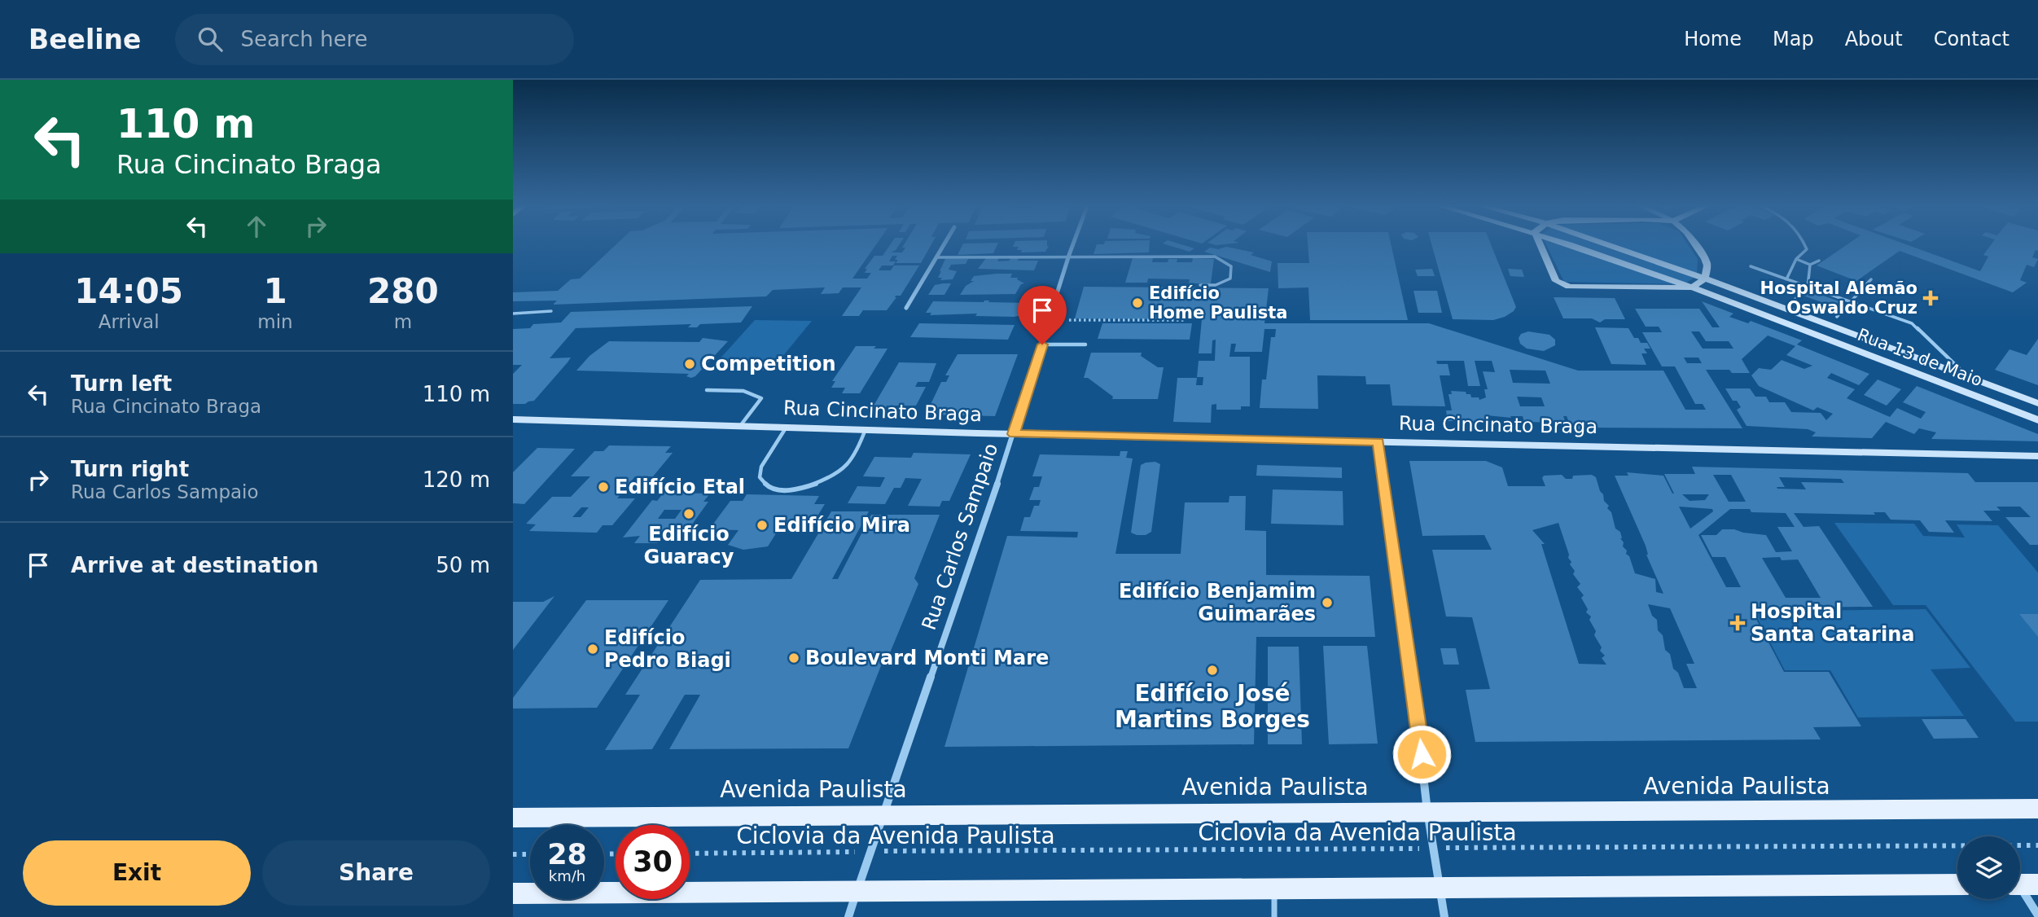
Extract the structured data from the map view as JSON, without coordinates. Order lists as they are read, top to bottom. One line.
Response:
{"streets":{"main road":["Avenida Paulista"],"street":["Rua 13 de Maio","Rua Cincinato Braga","Rua Carlos Sampaio"],"path":["Ciclovia da Avenida Paulista"]},"crossings":[["Rua Cincinato Braga","Rua Carlos Sampaio"],["Rua Carlos Sampaio","Avenida Paulista"],["Rua Carlos Sampaio","Ciclovia da Avenida Paulista"]],"places":{"health":["Hospital Alemão Oswaldo Cruz","Hospital Santa Catarina"],"other":["Edifício Home Paulista","Competition","Edifício Etal","Edifício Guaracy","Edifício Mira","Edifício Benjamim Guimarães","Edifício Pedro Biagi","Boulevard Monti Mare","Edifício José Martins Borges"]},"page":{"header":"Beeline","search":"Search here","nav":["Home","Map","About","Contact"],"turn":["110 m","Rua Cincinato Braga"],"eta":["14:05","Arrival","1","min","280","m"],"list":[{"name":"Turn left","note":"Rua Cincinato Braga","value":"110 m"},{"name":"Turn right","note":"Rua Carlos Sampaio","value":"120 m"},{"name":"Arrive at destination","value":"50 m"}],"speed":"28 km/h","limit":"30","buttons":["Exit","Share"]}}
